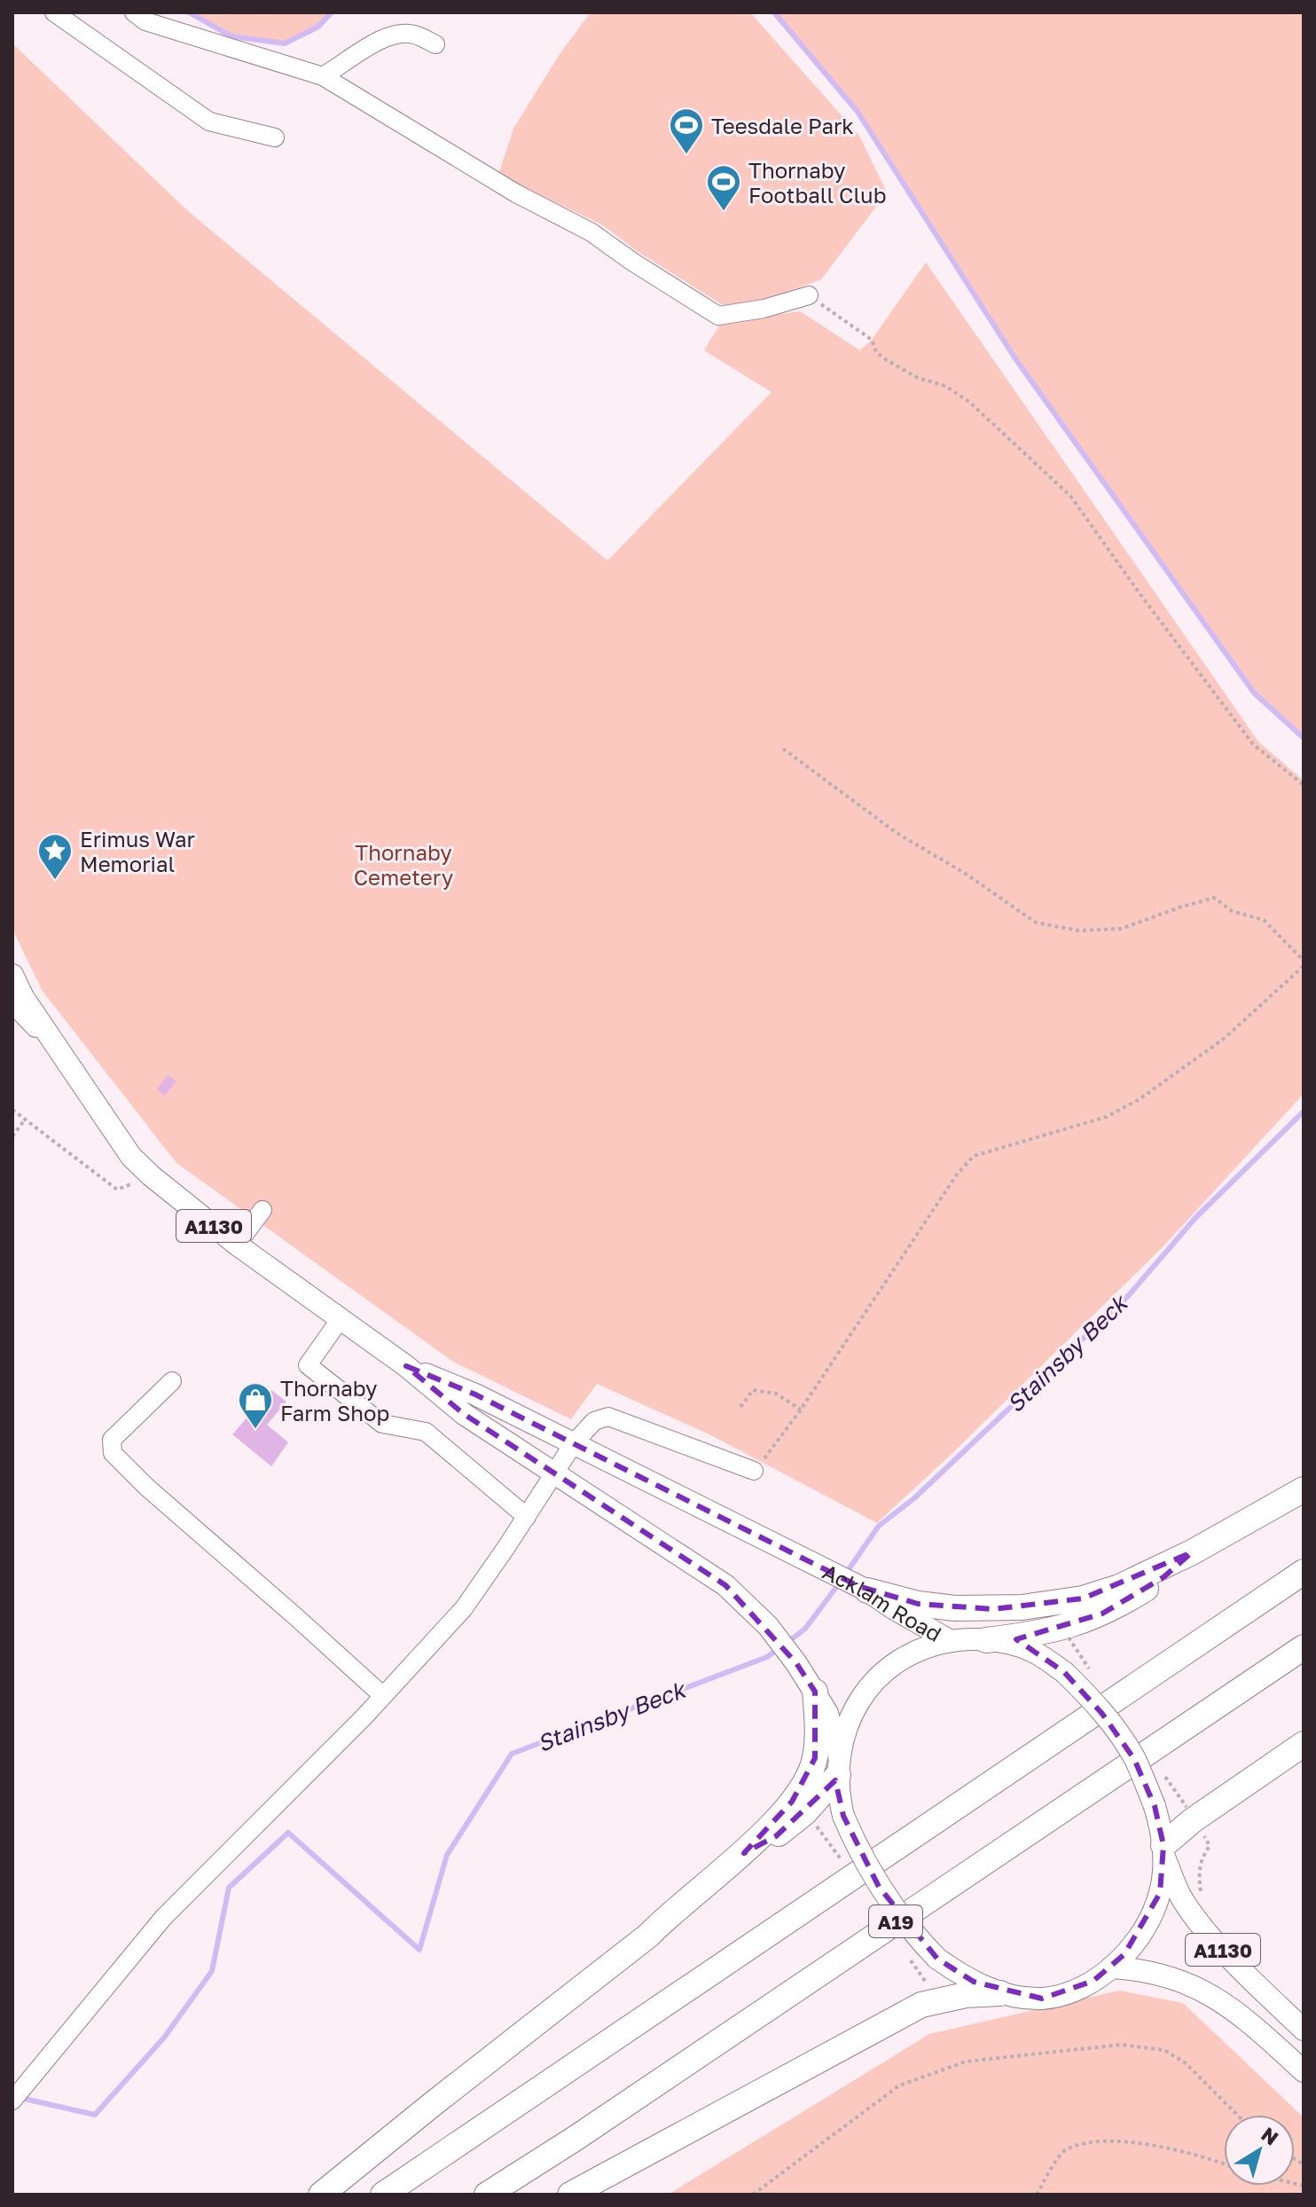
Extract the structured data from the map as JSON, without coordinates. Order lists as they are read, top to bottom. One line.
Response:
{"streets":{"highway":["A19"],"main road":["A1130","Acklam Road"]},"crossings":[["A1130","Acklam Road"]],"water":["Stainsby Beck"],"parks":["Thornaby Cemetery"],"places":{"sports":["Teesdale Park","Thornaby Football Club"],"place":["Erimus War Memorial"],"shop":["Thornaby Farm Shop"]},"north":"top right"}
